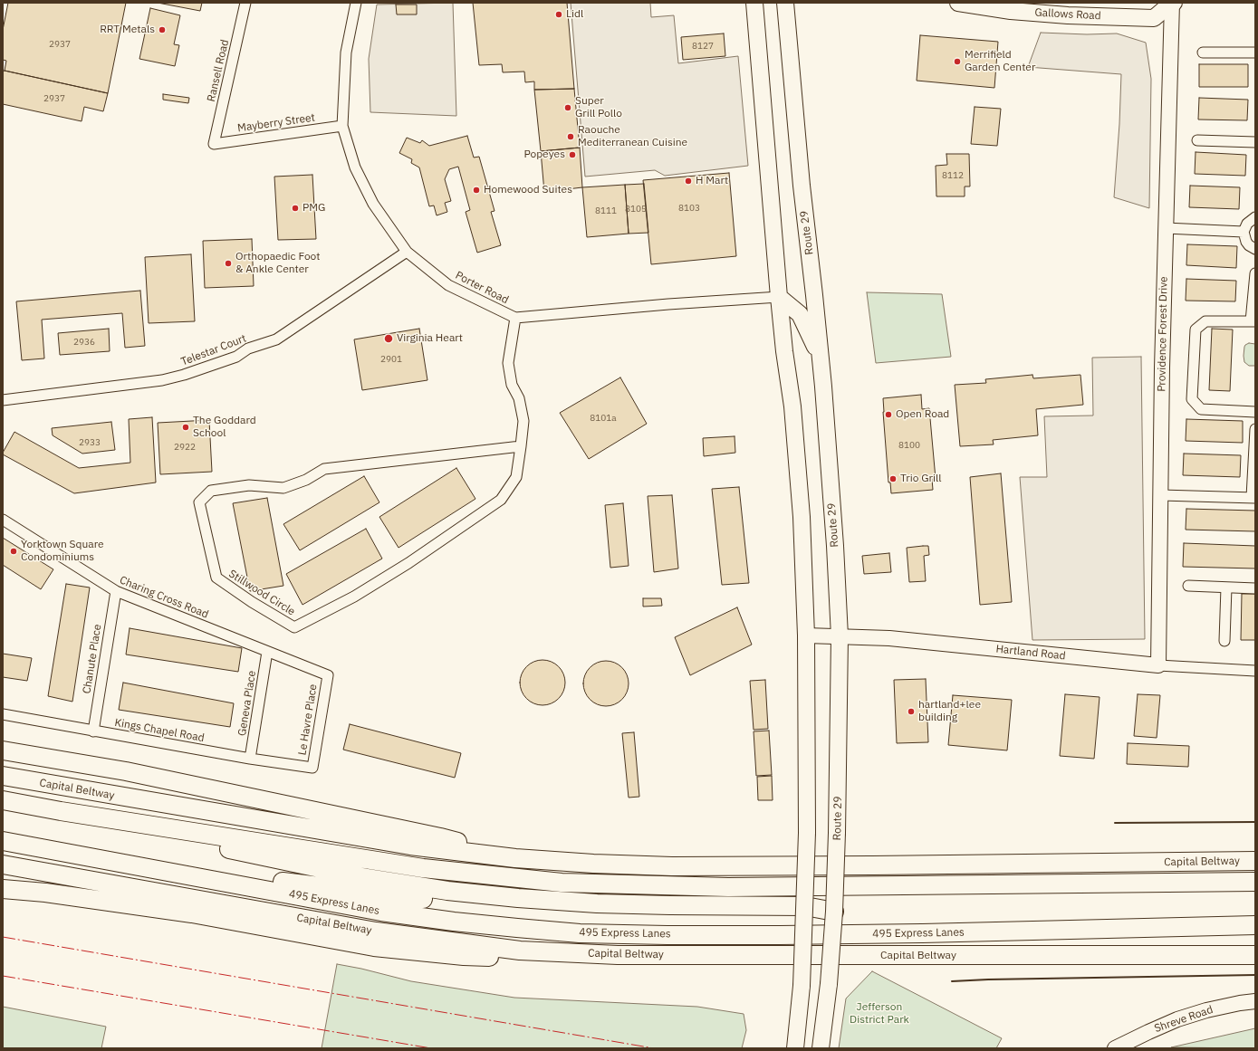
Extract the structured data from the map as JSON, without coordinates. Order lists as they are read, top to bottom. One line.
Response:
{"streets":{"highway":["Capital Beltway","495 Express Lanes"],"main road":["Gallows Road","Route 29"],"street":["Ransell Road","Mayberry Street","Porter Road","Providence Forest Drive","Telestar Court","Stillwood Circle","Charing Cross Road","Hartland Road","Chanute Place","Geneva Place","Le Havre Place","Kings Chapel Road","Shreve Road"]},"crossings":[["Gallows Road","Providence Forest Drive"],["Ransell Road","Mayberry Street"],["Mayberry Street","Porter Road"],["Route 29","Hartland Road"],["Porter Road","Telestar Court"],["Porter Road","Stillwood Circle"],["Providence Forest Drive","Hartland Road"],["Charing Cross Road","Chanute Place"],["Charing Cross Road","Geneva Place"],["Charing Cross Road","Le Havre Place"],["Chanute Place","Kings Chapel Road"],["Geneva Place","Kings Chapel Road"],["Le Havre Place","Kings Chapel Road"]],"parks":["Jefferson District Park"],"places":["Lidl","RRT Metals","Merrifield Garden Center","Super Grill Pollo","Raouche Mediterranean Cuisine","Popeyes","H Mart","Homewood Suites","PMG","Orthopaedic Foot & Ankle Center","Virginia Heart","Open Road","The Goddard School","Trio Grill","Yorktown Square Condominiums","hartland+lee building"],"house_numbers":["2937","8127","2937","8112","8103","8105","8111","2936","2901","8101a","2933","8100","2922"]}
